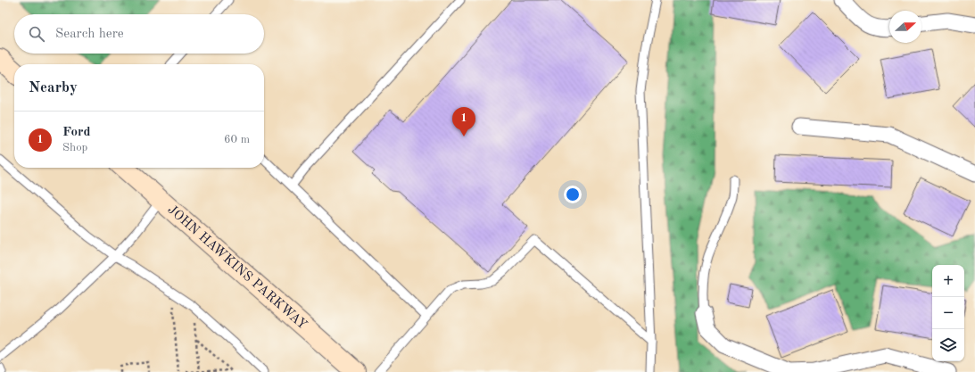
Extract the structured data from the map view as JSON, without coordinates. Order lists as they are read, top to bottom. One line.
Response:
{"streets":{"main road":["JOHN HAWKINS PARKWAY"]},"north":"right","page":{"search":"Search here","heading":"Nearby","pins":"1","list":[{"mark":"1","name":"Ford","note":"Shop","value":"60 m"}],"map_buttons":["+","−"]}}
